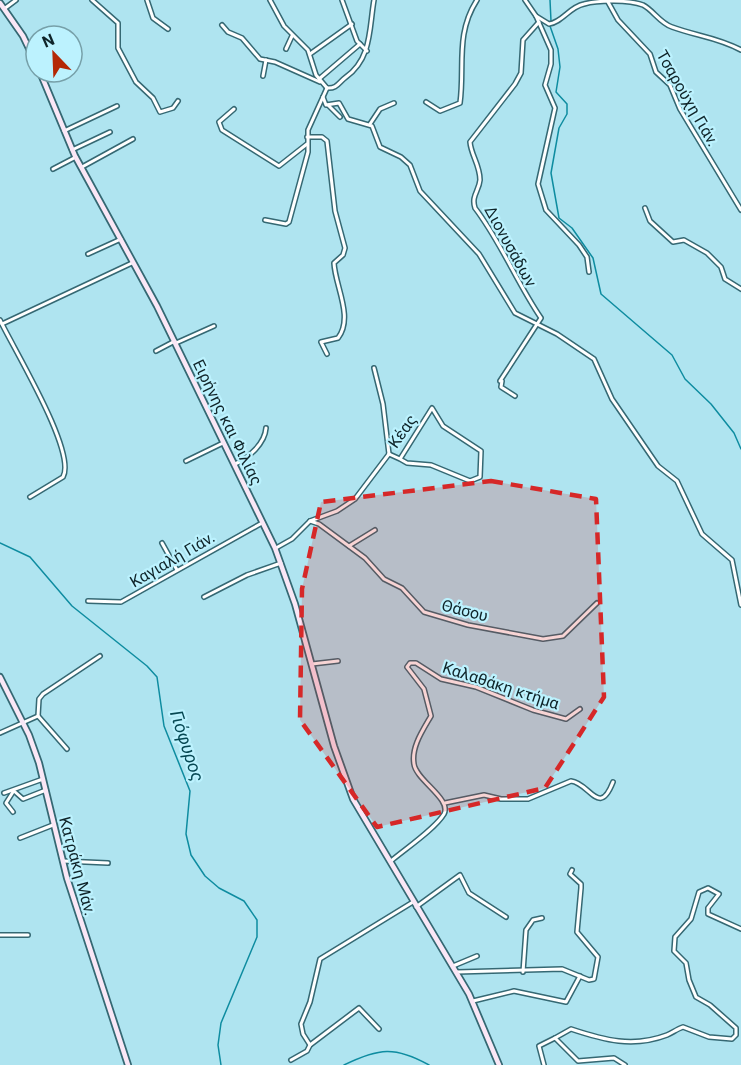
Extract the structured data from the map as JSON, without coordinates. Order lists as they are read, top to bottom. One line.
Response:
{"streets":{"street":["Τσαρούχη Γιάν.","Διονυσάδων","Ειρήνης και Φιλίας","Κέας","Καγιαλή Γιάν.","Θάσου","Καλαθάκη κτήμα","Κατράκη Μάν."]},"crossings":[["Ειρήνης και Φιλίας","Καγιαλή Γιάν."]],"water":["Γιόφυρος"],"north":"top left"}
